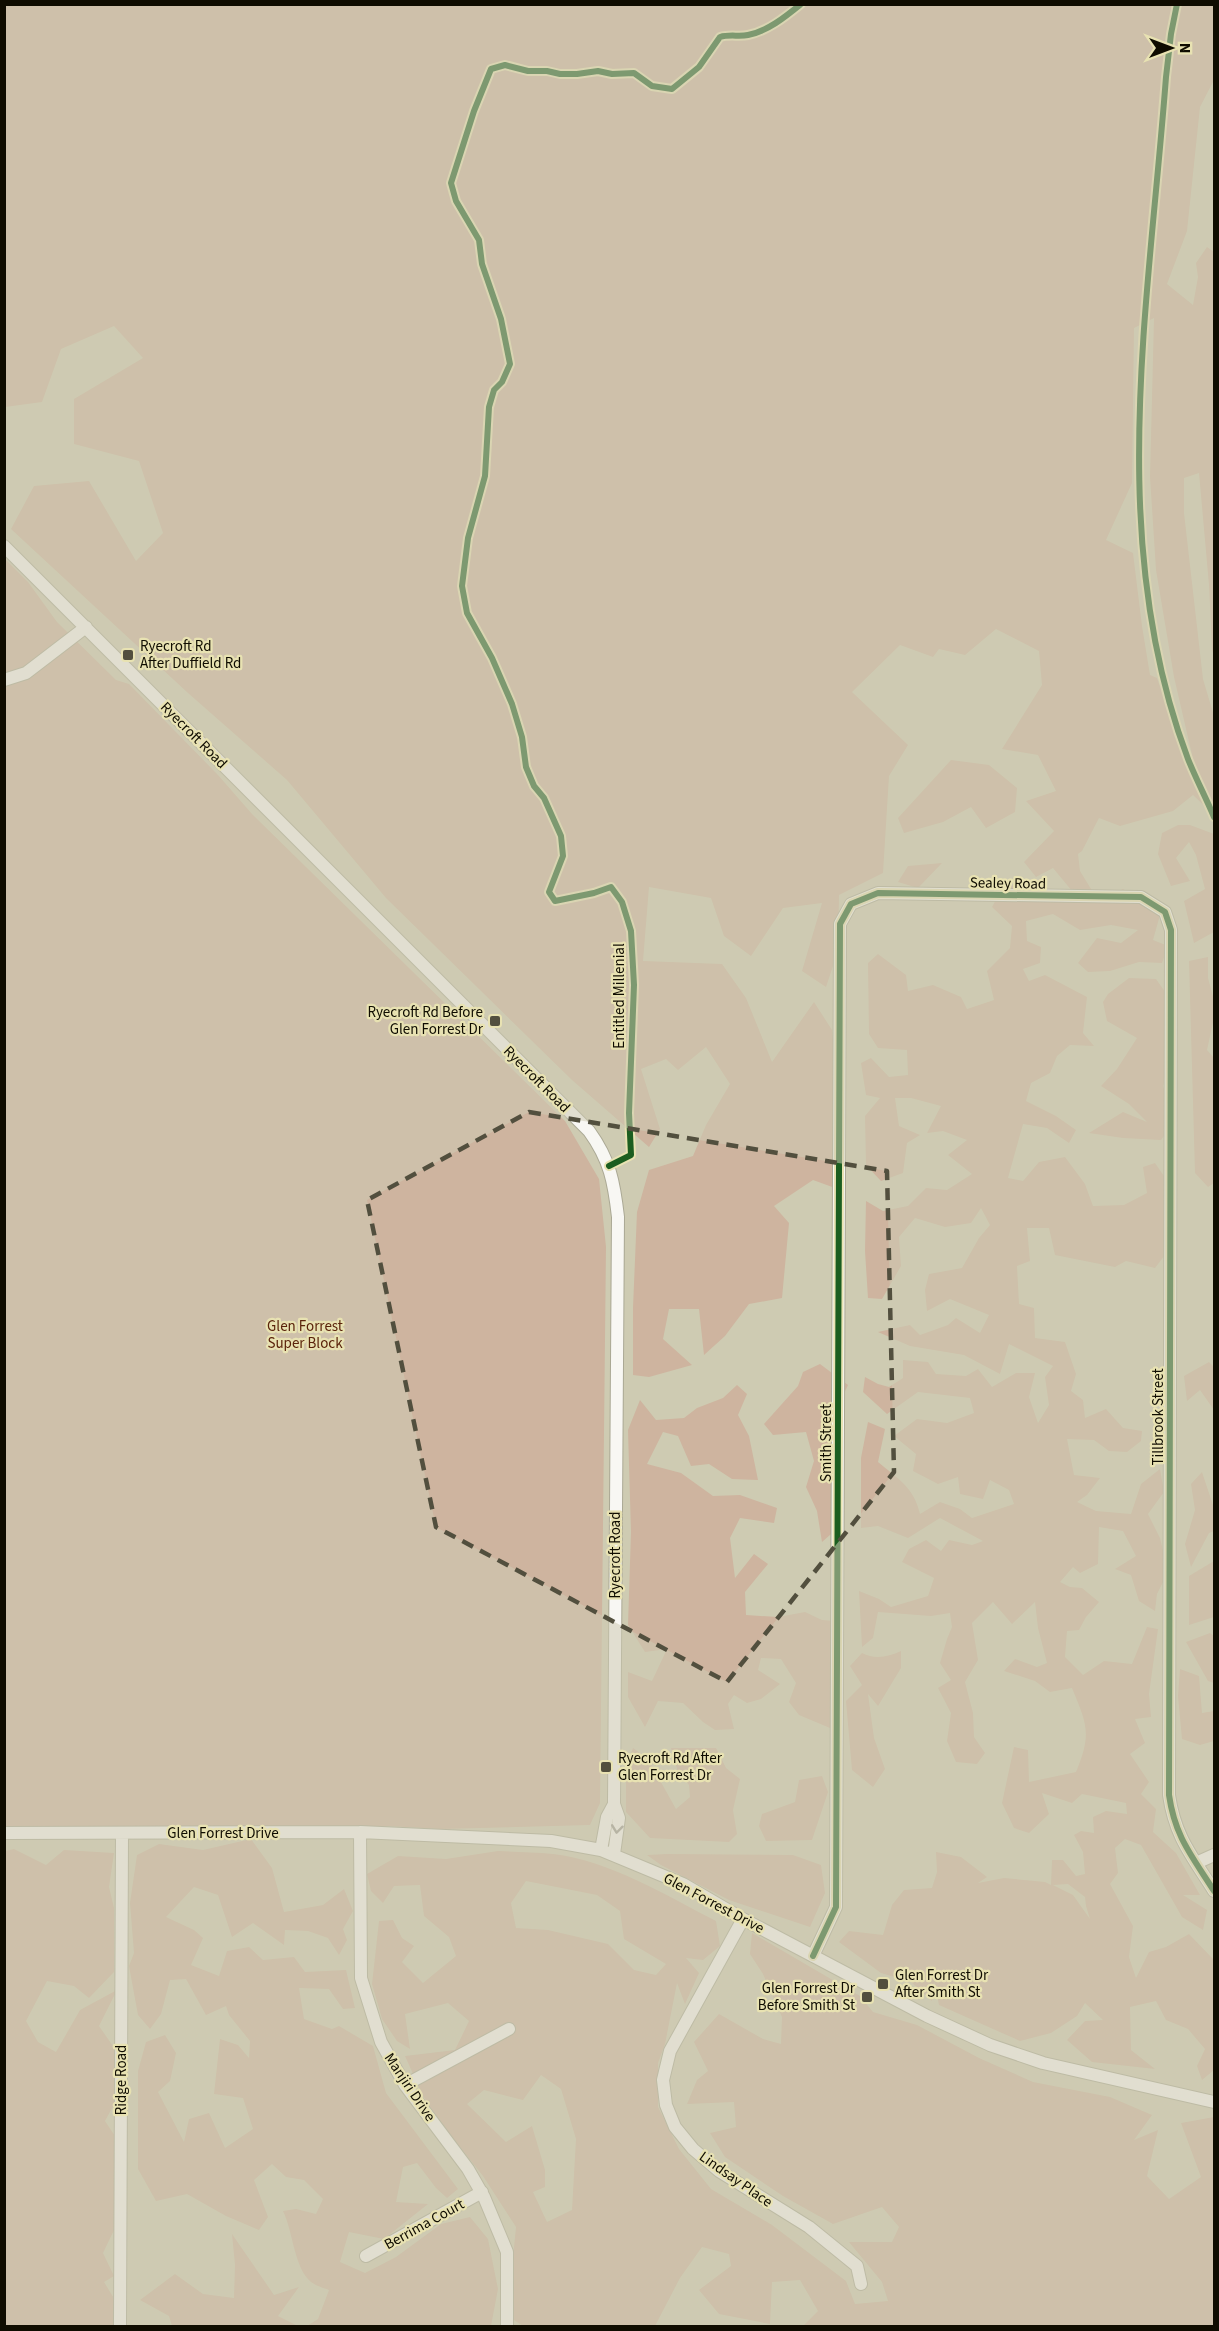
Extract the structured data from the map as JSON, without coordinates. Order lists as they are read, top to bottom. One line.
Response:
{"streets":{"street":["Ryecroft Road","Sealey Road","Tillbrook Street","Smith Street","Glen Forrest Drive","Ridge Road","Manjiri Drive","Lindsay Place","Berrima Court"],"cycle path":["Entitled Millenial"]},"crossings":[["Ryecroft Road","Glen Forrest Drive"],["Sealey Road","Tillbrook Street"],["Sealey Road","Smith Street"],["Smith Street","Glen Forrest Drive"],["Glen Forrest Drive","Ridge Road"],["Glen Forrest Drive","Manjiri Drive"],["Glen Forrest Drive","Lindsay Place"],["Manjiri Drive","Berrima Court"]],"parks":["Glen Forrest Super Block"],"places":{"transit":["Ryecroft Rd After Duffield Rd","Ryecroft Rd Before Glen Forrest Dr","Ryecroft Rd After Glen Forrest Dr","Glen Forrest Dr After Smith St","Glen Forrest Dr Before Smith St"]},"north":"right"}
